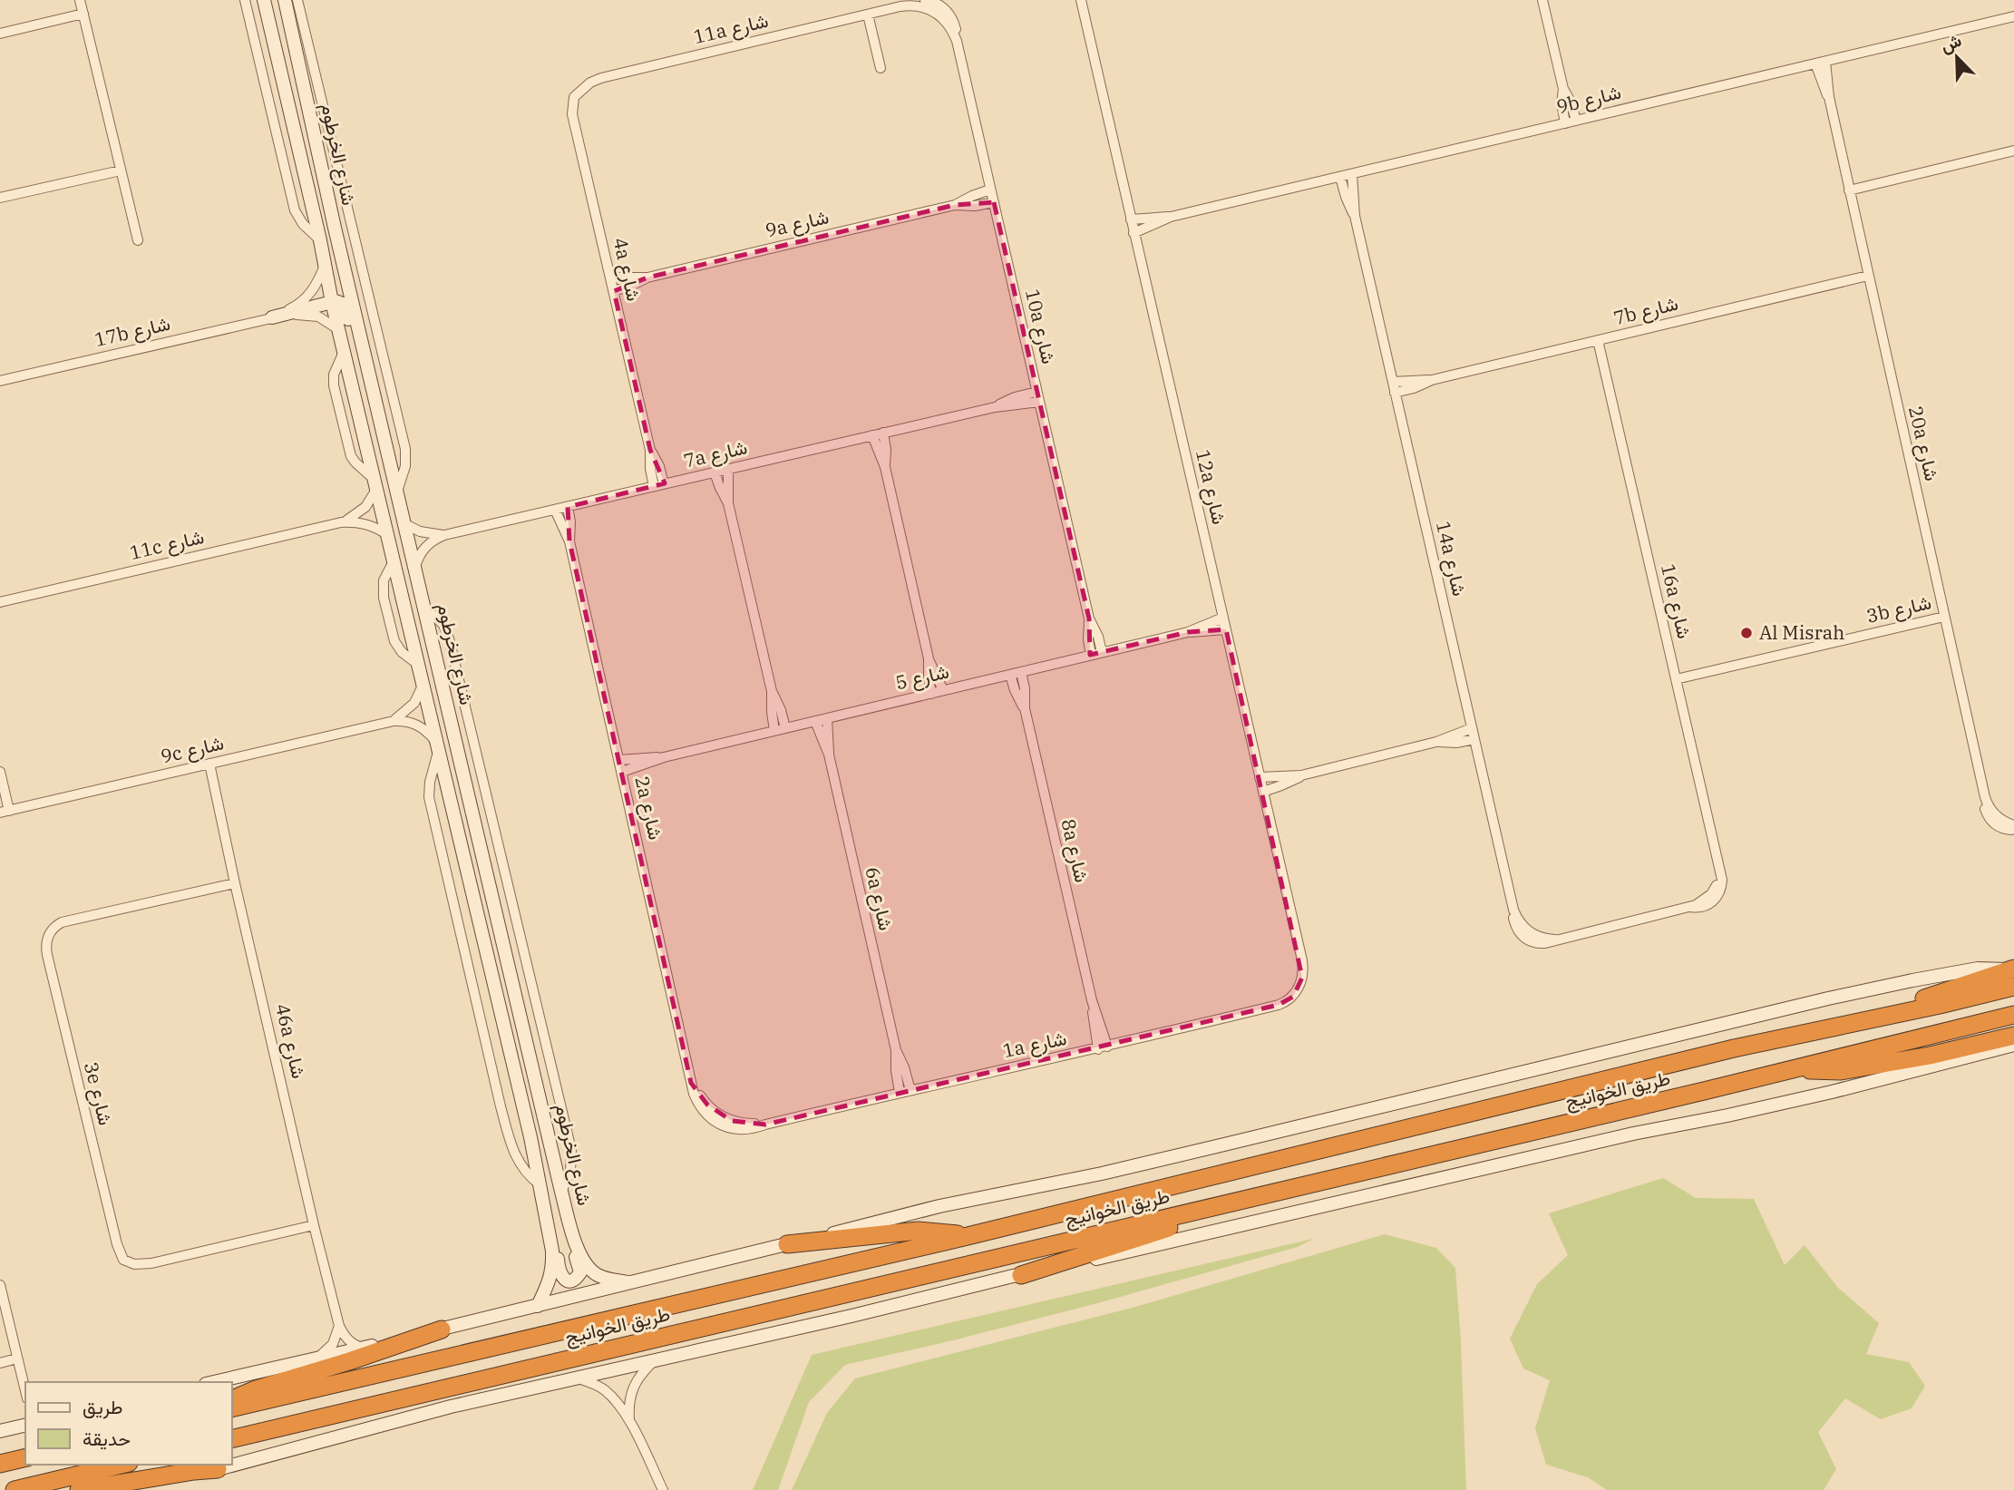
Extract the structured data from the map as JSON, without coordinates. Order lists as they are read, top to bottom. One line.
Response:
{"streets":{"highway":["طريق الخوانيج"],"street":["11a شارع","9b شارع","شارع الخرطوم","9a شارع","4a شارع","7b شارع","10a شارع","17b شارع","20a شارع","7a شارع","12a شارع","11c شارع","14a شارع","16a شارع","3b شارع","شارع 5","9c شارع","2a شارع","8a شارع","6a شارع","46a شارع","1a شارع","3e شارع"]},"crossings":[["11a شارع","4a شارع"],["11a شارع","10a شارع"],["9b شارع","20a شارع"],["9b شارع","12a شارع"],["9b شارع","14a شارع"],["شارع الخرطوم","17b شارع"],["شارع الخرطوم","7a شارع"],["شارع الخرطوم","11c شارع"],["شارع الخرطوم","9c شارع"],["9a شارع","4a شارع"],["9a شارع","10a شارع"],["4a شارع","7a شارع"],["7b شارع","20a شارع"],["7b شارع","14a شارع"],["7b شارع","16a شارع"],["10a شارع","7a شارع"],["10a شارع","شارع 5"],["20a شارع","3b شارع"],["7a شارع","2a شارع"],["12a شارع","شارع 5"],["12a شارع","1a شارع"],["14a شارع","16a شارع"],["16a شارع","3b شارع"],["شارع 5","2a شارع"],["شارع 5","8a شارع"],["شارع 5","6a شارع"],["9c شارع","46a شارع"],["2a شارع","1a شارع"],["8a شارع","1a شارع"],["6a شارع","1a شارع"],["46a شارع","3e شارع"]],"places":["Al Misrah"],"legend":["طريق","حديقة"],"north":"top left"}
